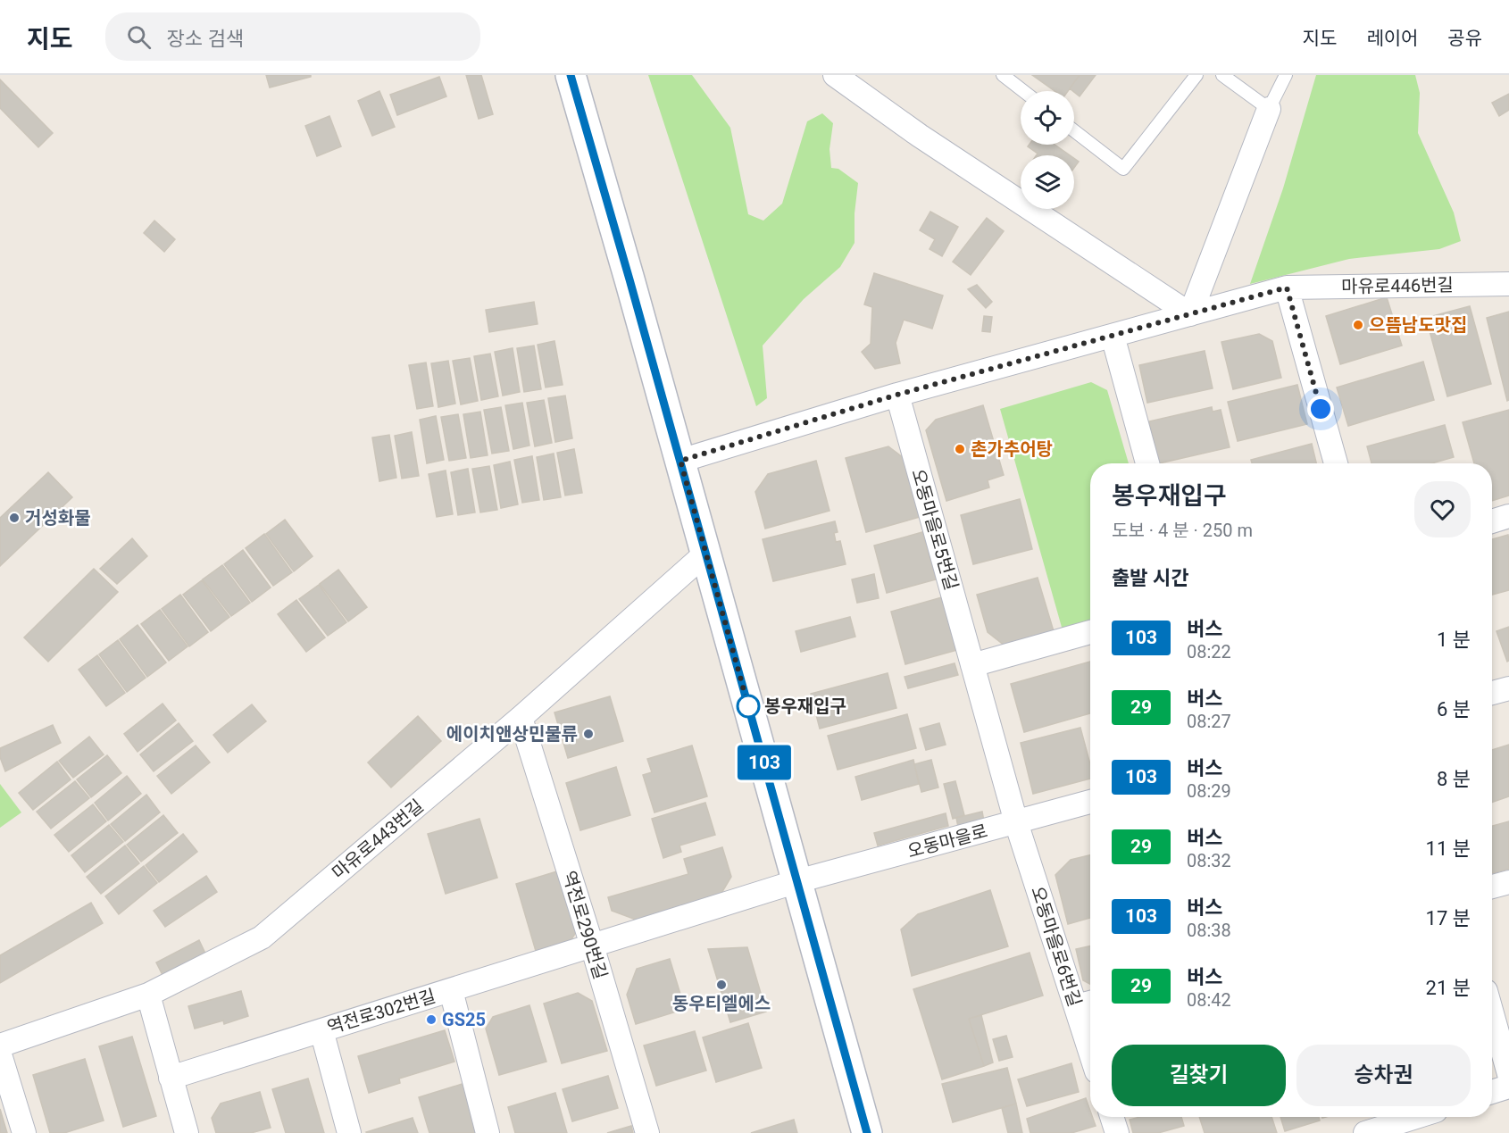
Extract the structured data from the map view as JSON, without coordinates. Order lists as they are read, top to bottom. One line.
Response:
{"streets":{"street":["마유로446번길","오동마을로5번길","마유로443번길","오동마을로","역전로290번길","오동마을로6번길","역전로302번길"]},"crossings":[["마유로446번길","오동마을로5번길"],["오동마을로5번길","오동마을로"],["오동마을로5번길","오동마을로6번길"],["마유로443번길","역전로290번길"],["오동마을로","역전로290번길"],["오동마을로","오동마을로6번길"],["오동마을로","역전로302번길"],["역전로290번길","역전로302번길"]],"places":["으뜸남도맛집","촌가추어탕","거성화물","봉우재입구","에이치앤상민물류","동우티엘에스","GS25"],"lines":["bus line 103"],"page":{"header":"지도","search":"장소 검색","nav":["지도","레이어","공유"],"on_map":"103","heading":[["봉우재입구","도보 · 4 분 · 250 m"],"출발 시간"],"list":[{"mark":"103","name":"버스","note":"08:22","value":"1 분"},{"mark":"29","name":"버스","note":"08:27","value":"6 분"},{"mark":"103","name":"버스","note":"08:29","value":"8 분"},{"mark":"29","name":"버스","note":"08:32","value":"11 분"},{"mark":"103","name":"버스","note":"08:38","value":"17 분"},{"mark":"29","name":"버스","note":"08:42","value":"21 분"}],"buttons":["길찾기","승차권"]}}
